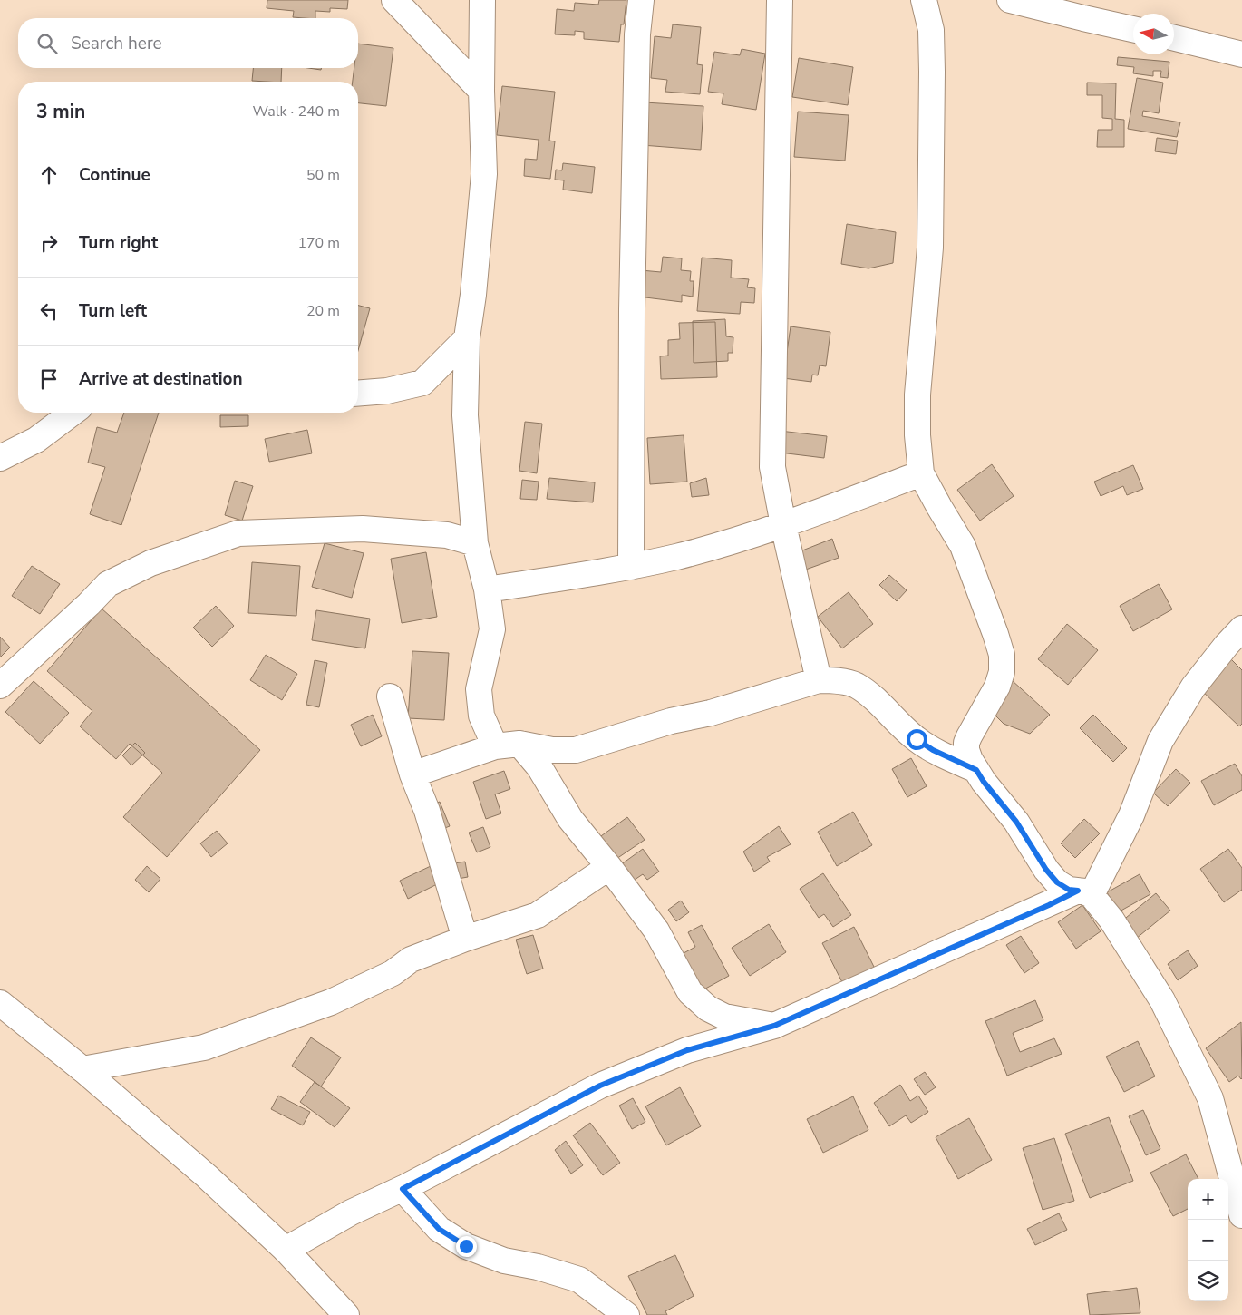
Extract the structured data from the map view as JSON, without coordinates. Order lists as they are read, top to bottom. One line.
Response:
{"north":"left","page":{"search":"Search here","heading":["3 min","Walk · 240 m"],"list":[["Continue","50 m"],["Turn right","170 m"],["Turn left","20 m"],"Arrive at destination"],"map_buttons":["+","−"]}}
